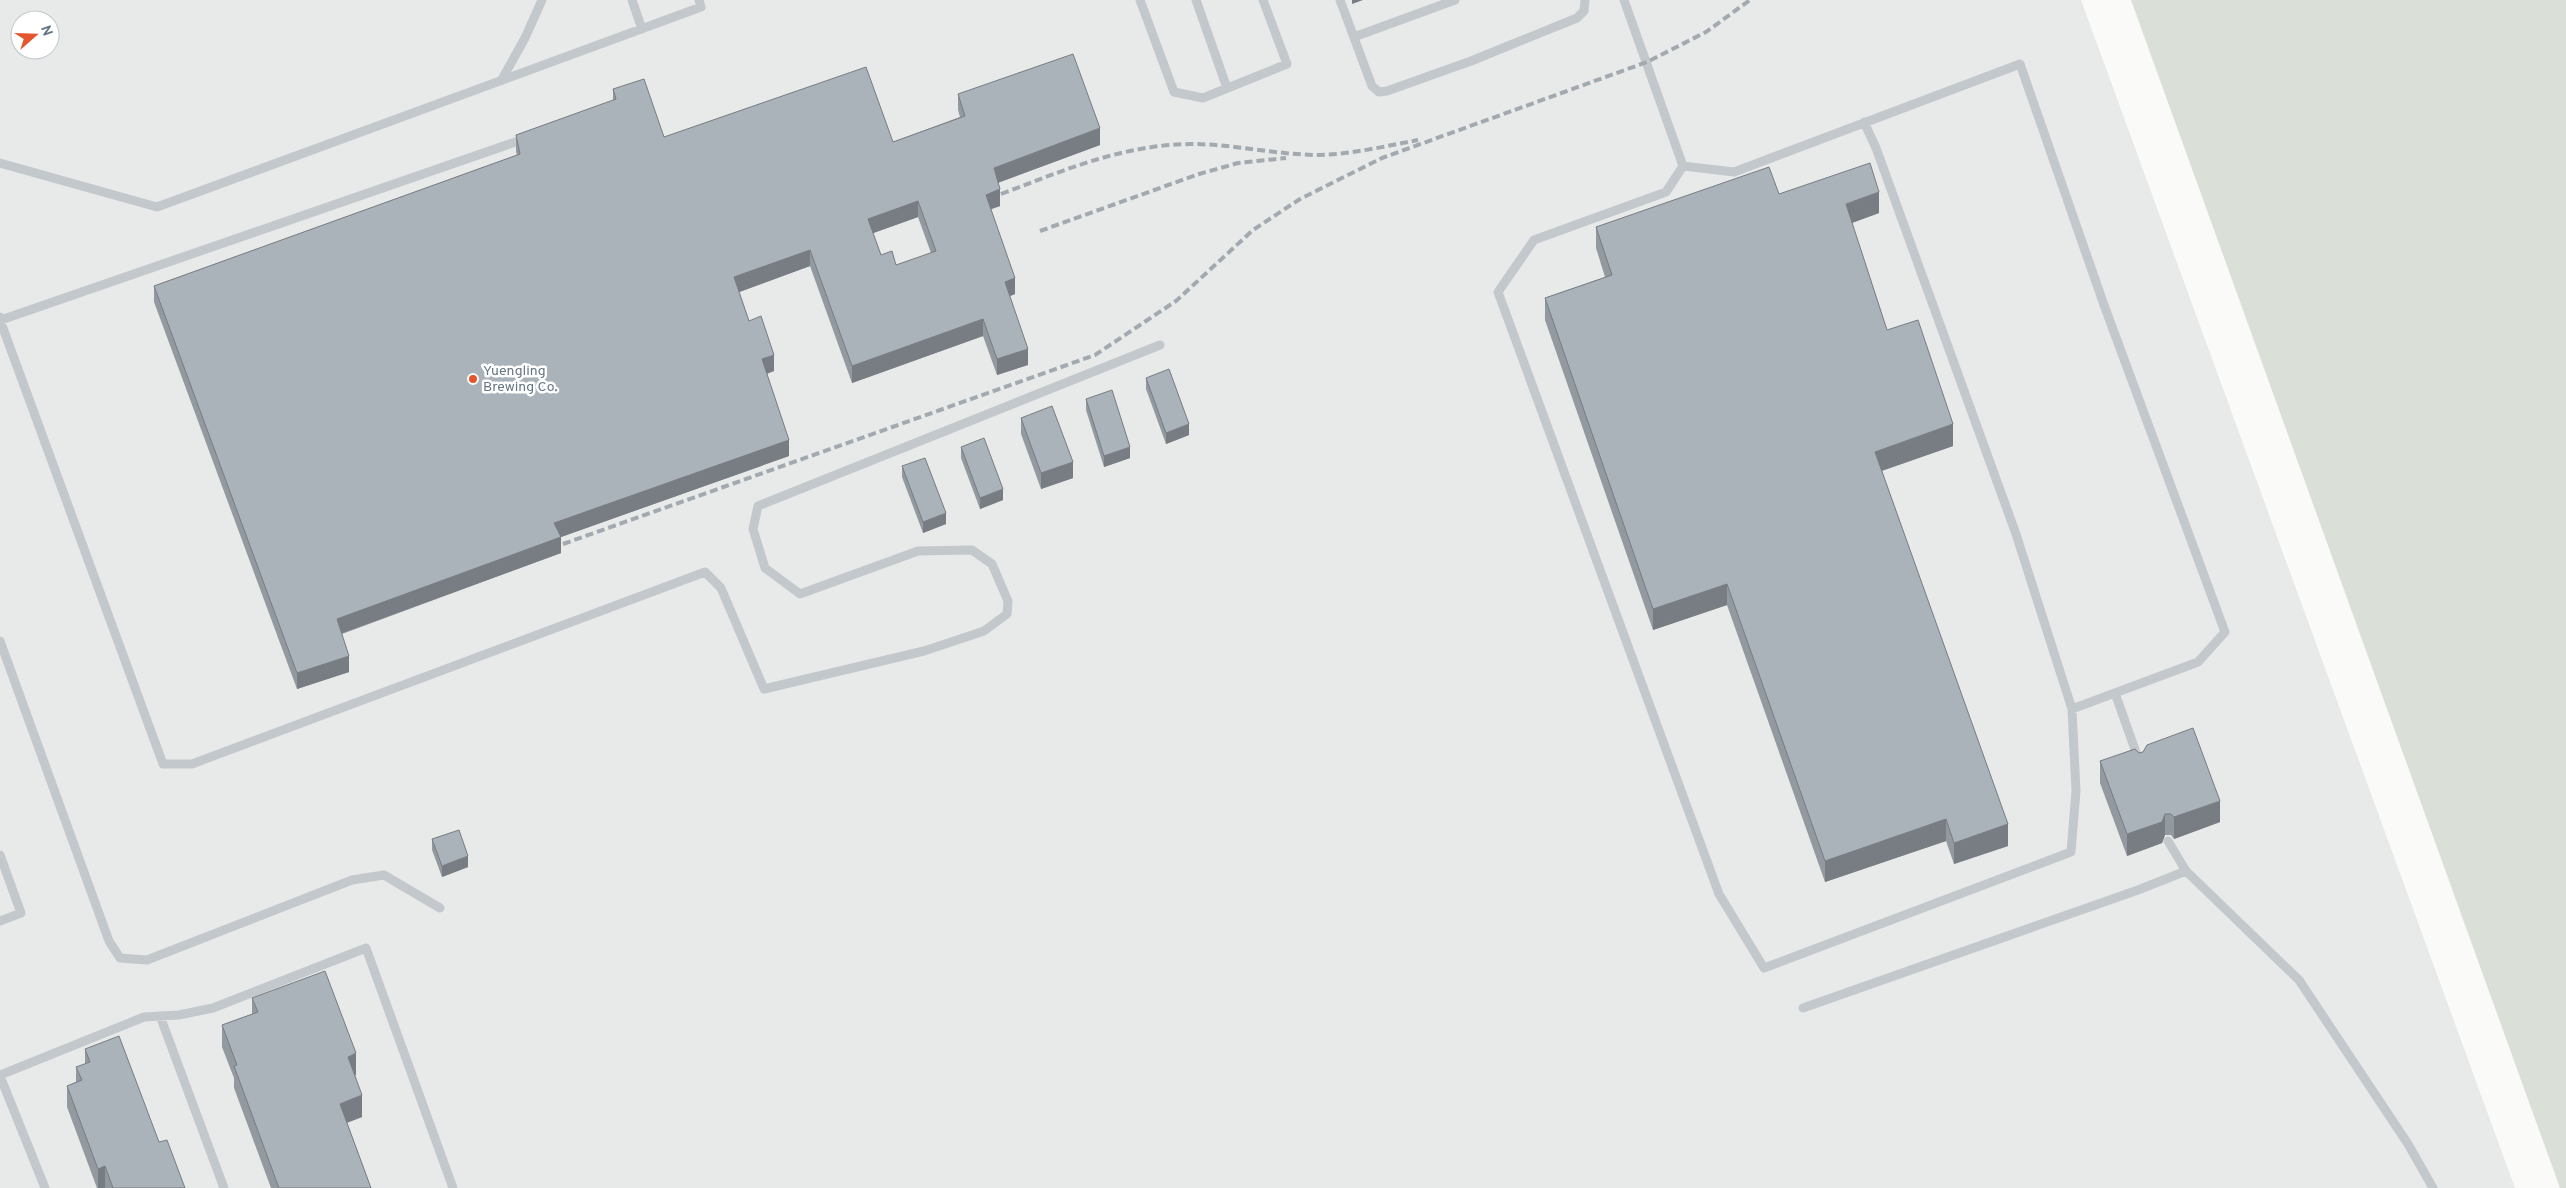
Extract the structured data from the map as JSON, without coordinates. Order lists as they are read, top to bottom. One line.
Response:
{"places":["Yuengling Brewing Co."],"north":"right"}
